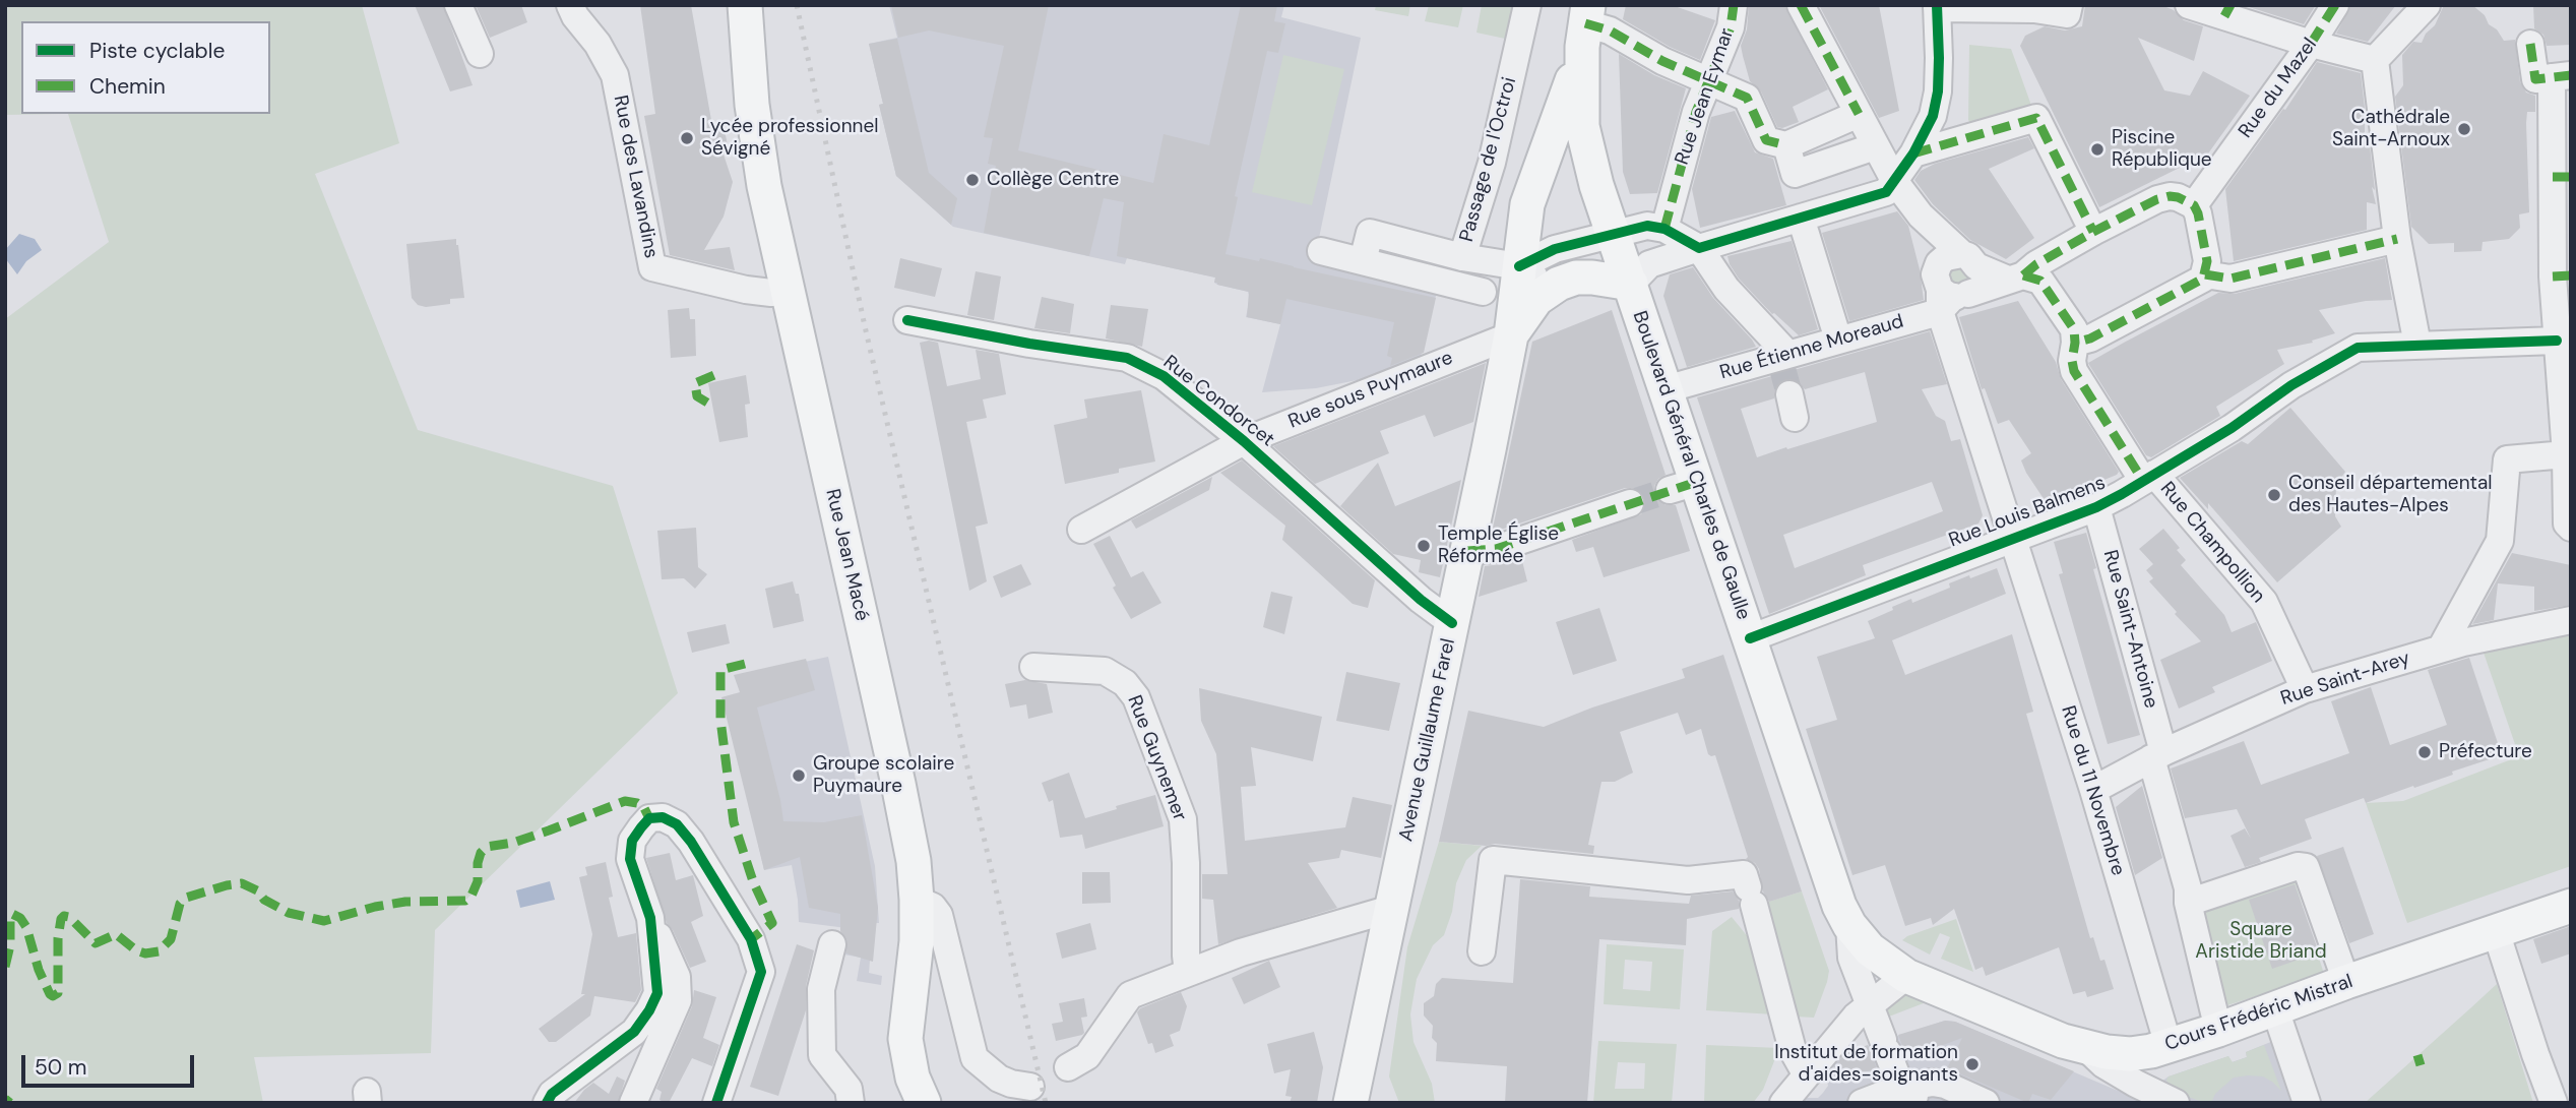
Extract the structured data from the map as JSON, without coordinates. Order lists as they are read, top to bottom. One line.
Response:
{"streets":{"main road":["Boulevard Général Charles de Gaulle","Rue Jean Macé","Avenue Guillaume Farel","Cours Frédéric Mistral"],"street":["Rue du Mazel","Rue Jean Eymar","Passage de l'Octroi","Rue des Lavandins","Rue Étienne Moreaud","Rue sous Puymaure","Rue Condorcet","Rue Louis Balmens","Rue Champollion","Rue Saint-Antoine","Rue Saint-Arey","Rue Guynemer","Rue du 11 Novembre"]},"crossings":[["Passage de l'Octroi","Avenue Guillaume Farel"],["Rue des Lavandins","Rue Jean Macé"],["Rue Étienne Moreaud","Boulevard Général Charles de Gaulle"],["Rue Étienne Moreaud","Rue du 11 Novembre"],["Rue sous Puymaure","Rue Condorcet"],["Rue sous Puymaure","Avenue Guillaume Farel"],["Rue Condorcet","Avenue Guillaume Farel"],["Boulevard Général Charles de Gaulle","Rue Louis Balmens"],["Boulevard Général Charles de Gaulle","Avenue Guillaume Farel"],["Boulevard Général Charles de Gaulle","Cours Frédéric Mistral"],["Rue Louis Balmens","Rue Champollion"],["Rue Louis Balmens","Rue Saint-Antoine"],["Rue Louis Balmens","Rue du 11 Novembre"],["Rue Champollion","Rue Saint-Arey"],["Rue Saint-Antoine","Rue Saint-Arey"],["Rue Saint-Antoine","Cours Frédéric Mistral"],["Rue Saint-Arey","Rue du 11 Novembre"],["Rue du 11 Novembre","Cours Frédéric Mistral"]],"parks":["Square Aristide Briand"],"places":["Cathédrale Saint-Arnoux","Lycée professionnel Sévigné","Piscine République","Collège Centre","Conseil départemental des Hautes-Alpes","Temple Église Réformée","Préfecture","Groupe scolaire Puymaure","Institut de formation d'aides-soignants"],"legend":["Piste cyclable","Chemin"],"scale_bar":"50 m"}
